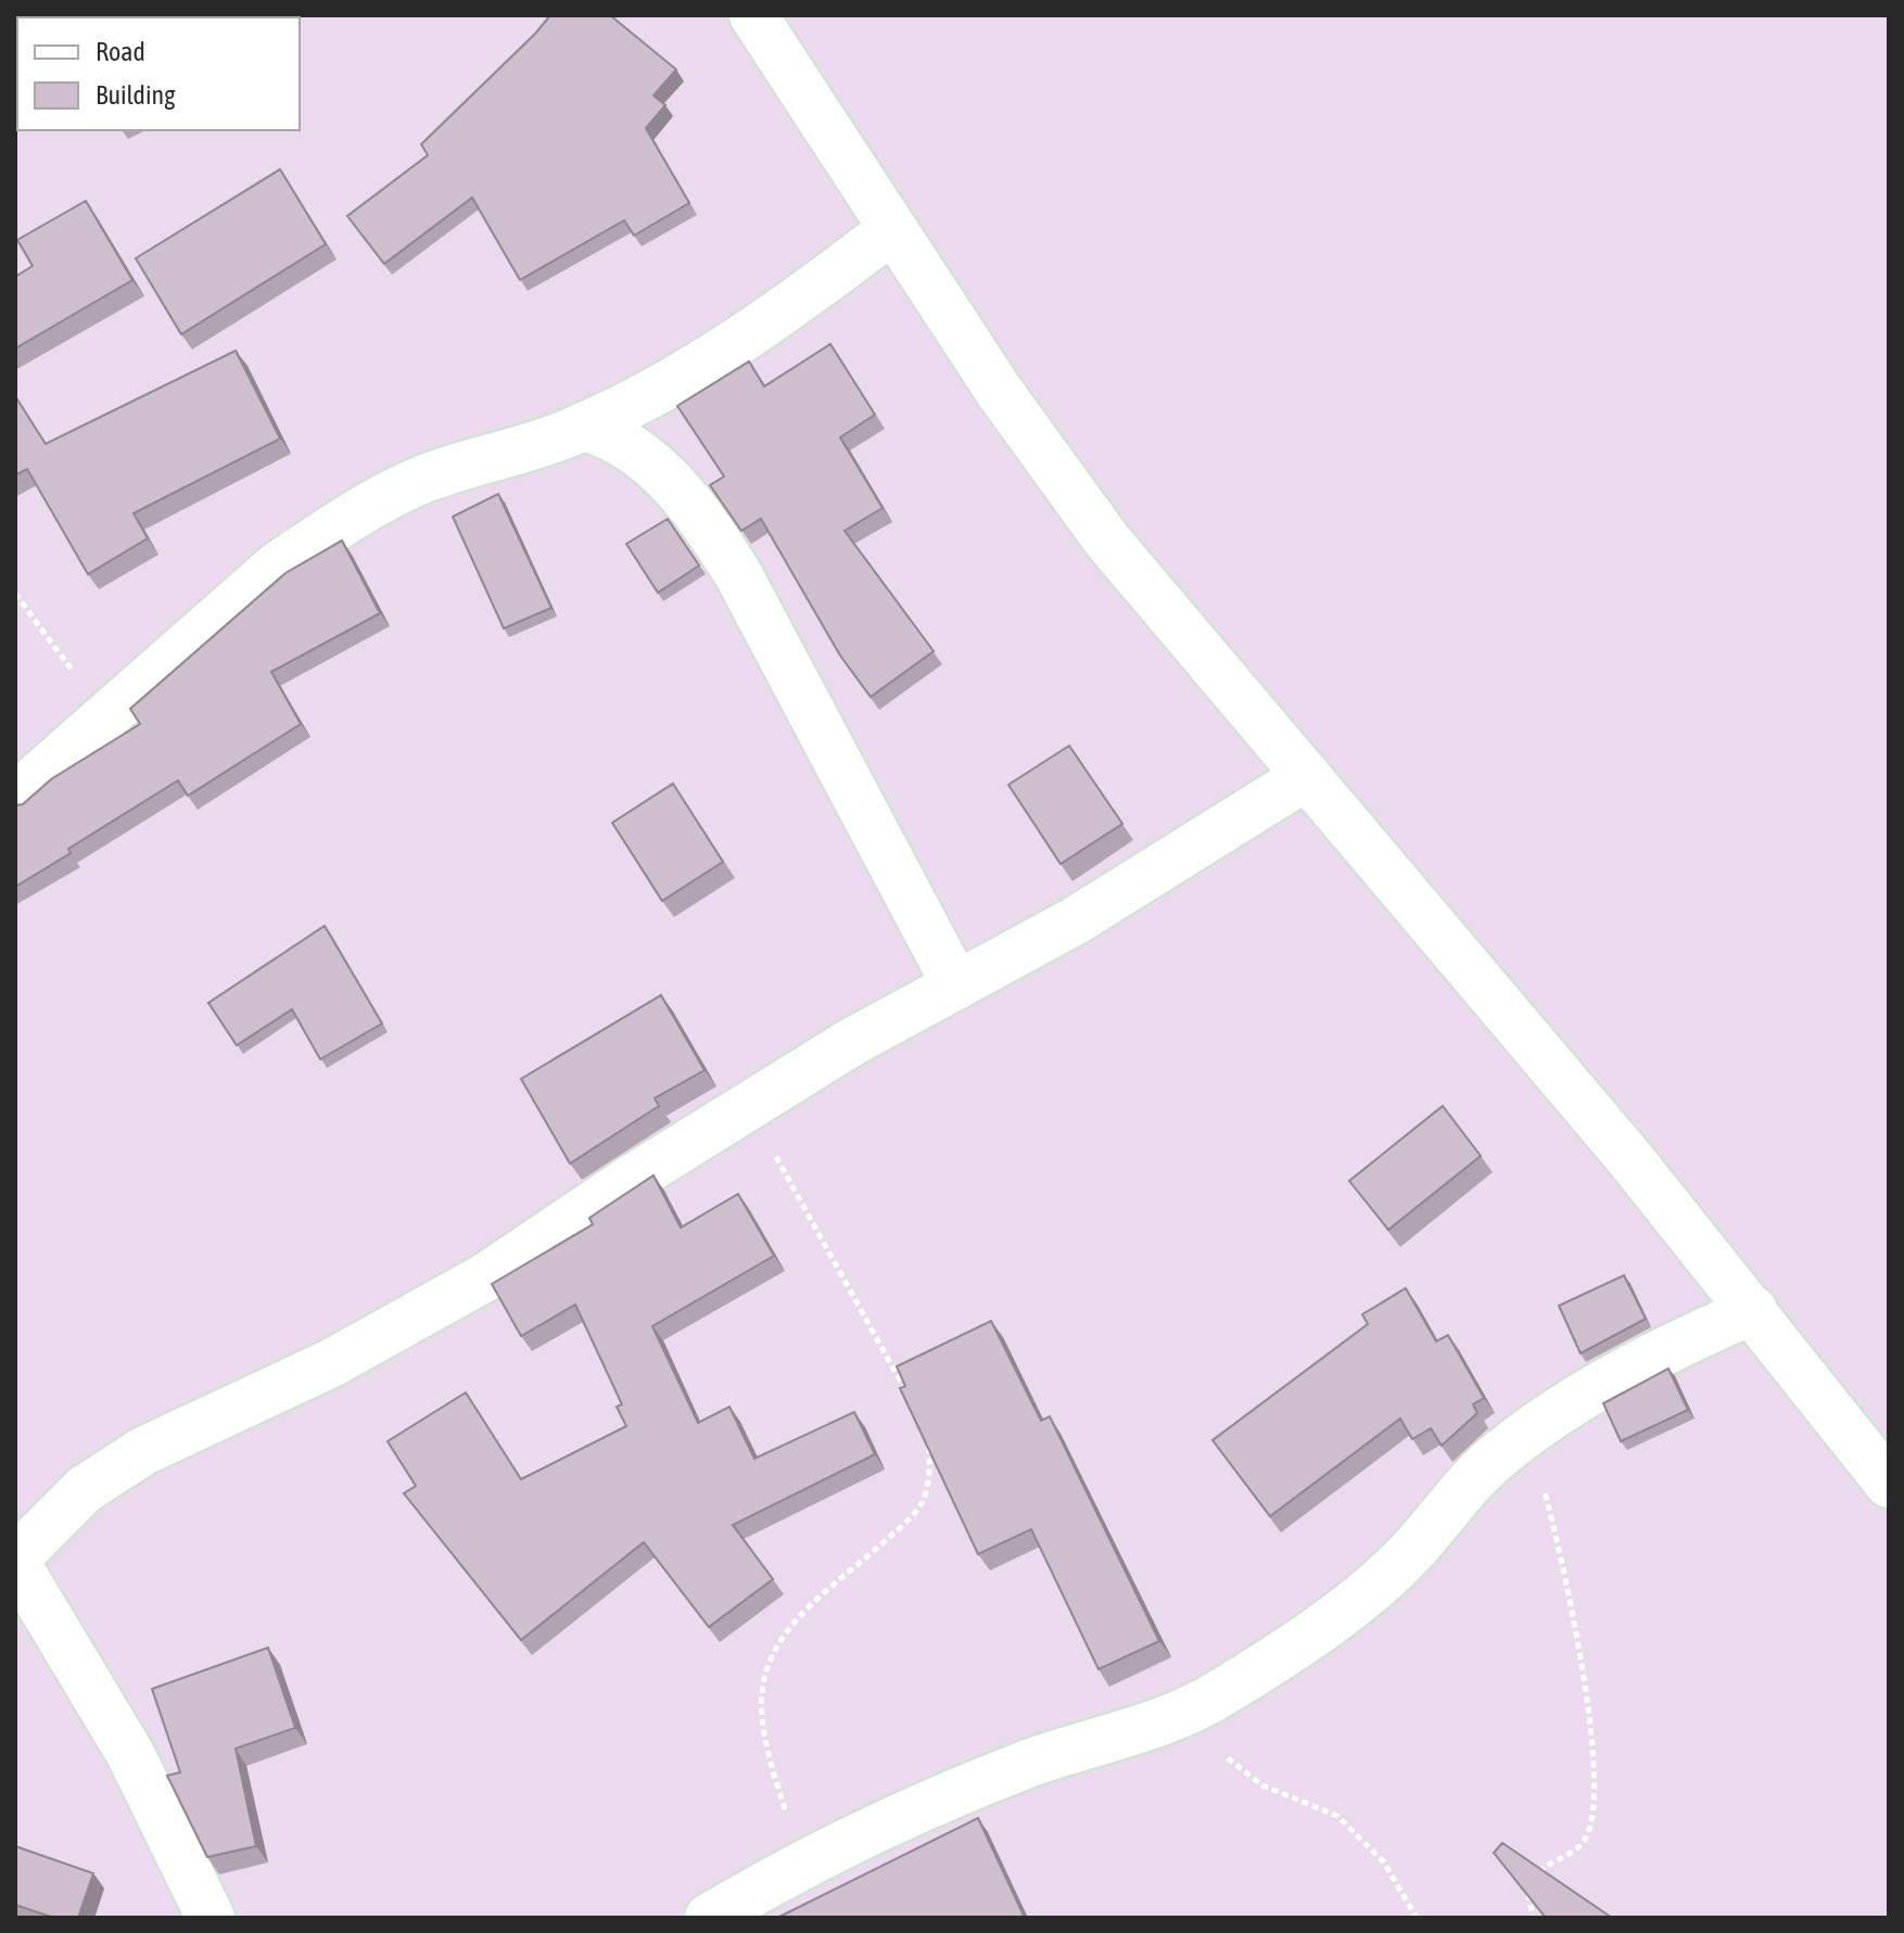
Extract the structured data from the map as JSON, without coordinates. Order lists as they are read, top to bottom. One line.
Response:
{"legend":["Road","Building"]}
